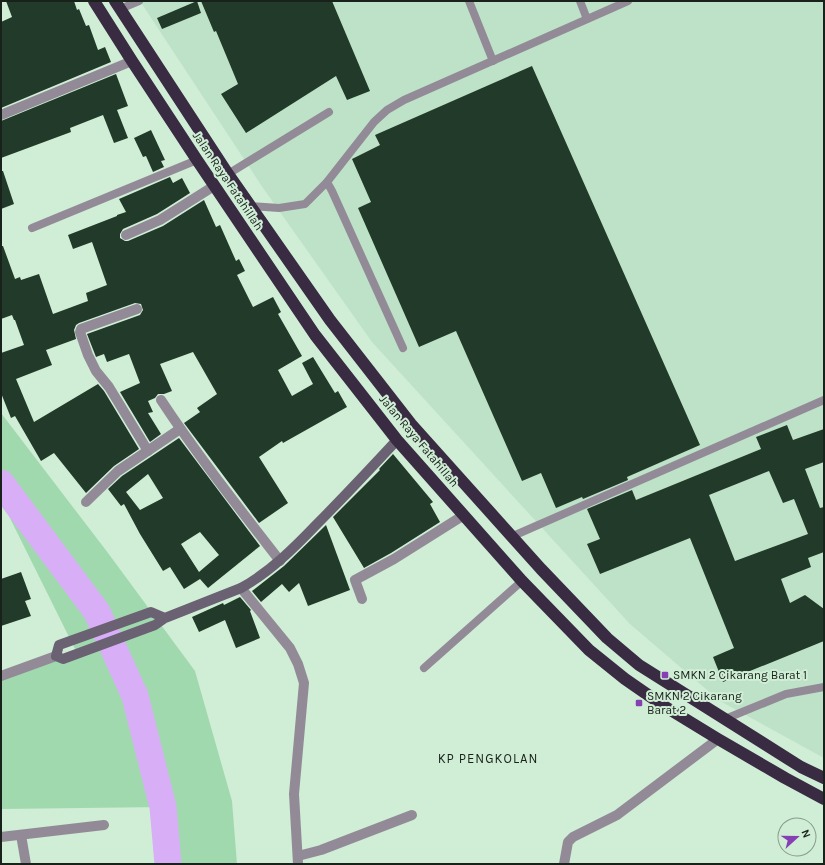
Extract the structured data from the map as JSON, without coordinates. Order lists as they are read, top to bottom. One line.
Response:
{"streets":{"highway":["Jalan Raya Fatahillah"]},"districts":["KP PENGKOLAN"],"places":{"transit":["SMKN 2 Cikarang Barat 1","SMKN 2 Cikarang Barat 2"]},"north":"right"}
